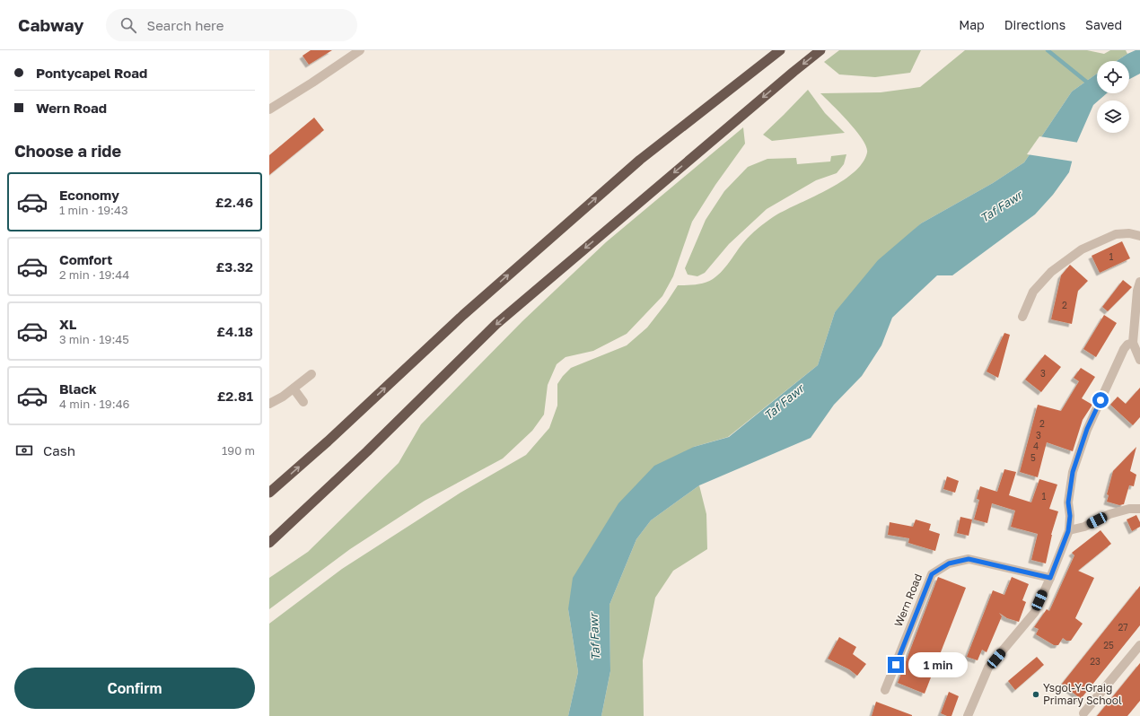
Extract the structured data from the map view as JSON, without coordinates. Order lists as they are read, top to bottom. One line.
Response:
{"streets":{"street":["Wern Road"]},"water":["Taf Fawr"],"places":["Ysgol-Y-Graig Primary School"],"house_numbers":["1","2","3","2","3","4","5","1","27","25","23"],"page":{"header":"Cabway","search":"Search here","nav":["Map","Directions","Saved"],"banner":["Pontycapel Road","Wern Road"],"heading":"Choose a ride","list":[{"name":"Economy","note":"1 min · 19:43","value":"£2.46"},{"name":"Comfort","note":"2 min · 19:44","value":"£3.32"},{"name":"XL","note":"3 min · 19:45","value":"£4.18"},{"name":"Black","note":"4 min · 19:46","value":"£2.81"}],"pay":["Cash","190 m"],"bubble":"1 min","buttons":"Confirm"}}
